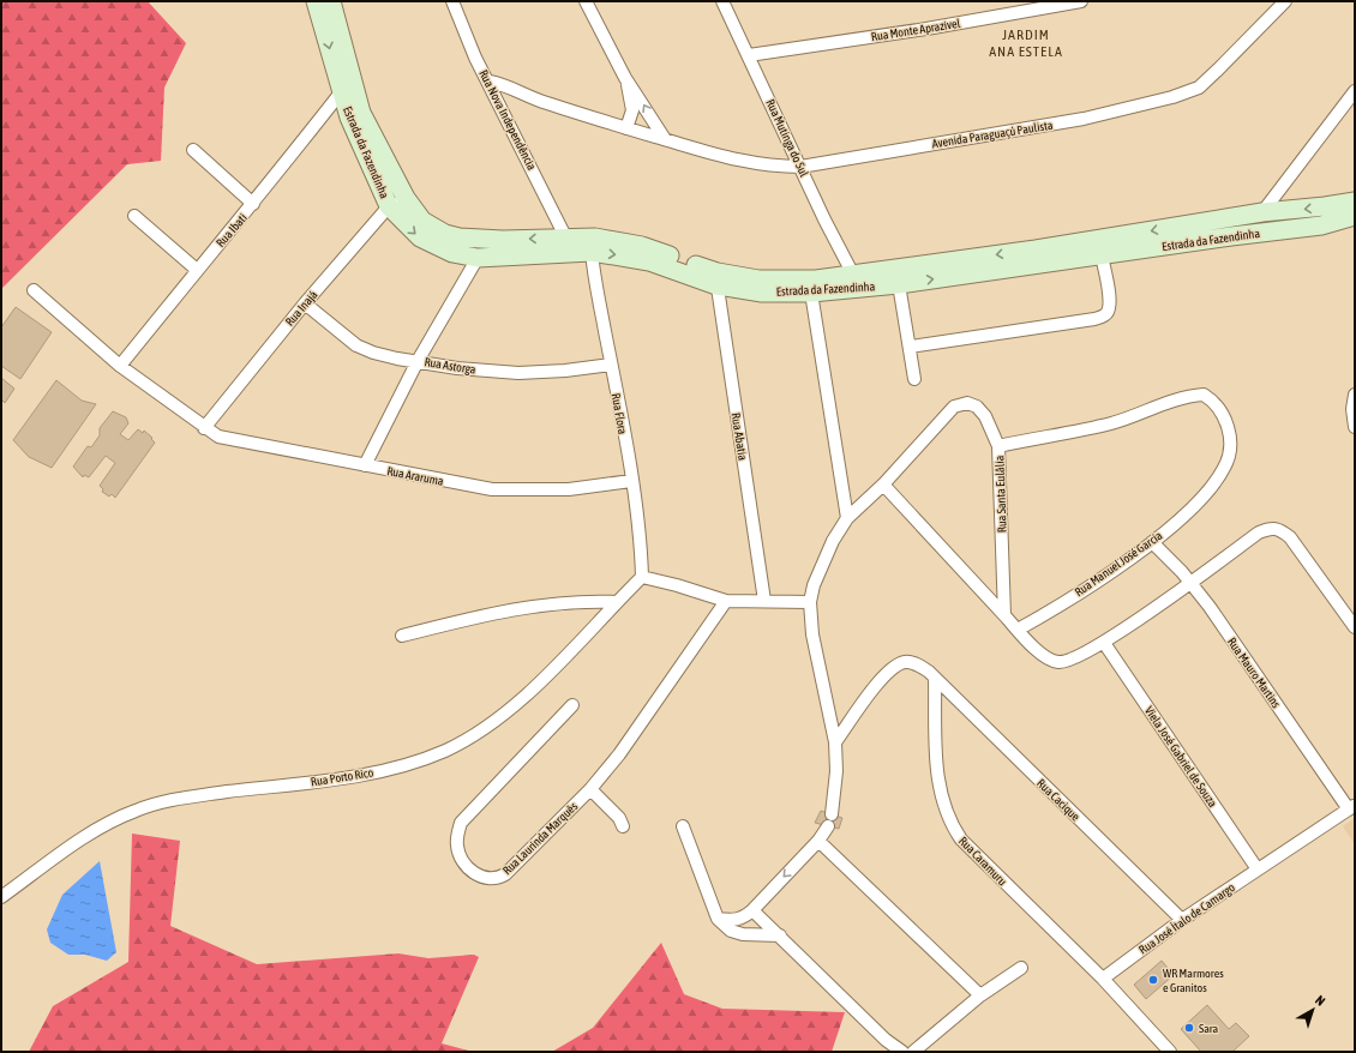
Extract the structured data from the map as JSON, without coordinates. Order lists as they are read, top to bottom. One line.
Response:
{"streets":{"main road":["Estrada da Fazendinha"],"street":["Rua Monte Aprazivel","Rua Nova Independência","Avenida Paraguaçú Paulista","Rua Mutinga do Sul","Rua Ibati","Rua Inajá","Rua Astorga","Rua Flora","Rua Abatia","Rua Araruma","Rua Santa Eulâlia","Rua Manuel José Garcia","Rua Mauro Martins","Viela José Gabriel de Souza","Rua Porto Rico","Rua Cacique","Rua Laurinda Marquês","Rua Caramuru","Rua José Ítalo de Camargo"]},"crossings":[["Rua Monte Aprazivel","Rua Mutinga do Sul"],["Rua Nova Independência","Avenida Paraguaçú Paulista"],["Rua Nova Independência","Estrada da Fazendinha"],["Avenida Paraguaçú Paulista","Rua Mutinga do Sul"],["Rua Mutinga do Sul","Estrada da Fazendinha"],["Estrada da Fazendinha","Rua Ibati"],["Estrada da Fazendinha","Rua Inajá"],["Estrada da Fazendinha","Rua Flora"],["Estrada da Fazendinha","Rua Abatia"],["Rua Ibati","Rua Araruma"],["Rua Inajá","Rua Astorga"],["Rua Inajá","Rua Araruma"],["Rua Astorga","Rua Flora"],["Rua Flora","Rua Araruma"],["Rua Flora","Rua Porto Rico"],["Rua Santa Eulâlia","Rua Manuel José Garcia"],["Rua Santa Eulâlia","Rua Cacique"],["Rua Manuel José Garcia","Rua Mauro Martins"],["Rua Mauro Martins","Rua José Ítalo de Camargo"],["Viela José Gabriel de Souza","Rua José Ítalo de Camargo"],["Rua Cacique","Rua Caramuru"],["Rua Cacique","Rua José Ítalo de Camargo"],["Rua Caramuru","Rua José Ítalo de Camargo"]],"districts":["JARDIM ANA ESTELA"],"places":["WR Marmores e Granitos","Sara"],"north":"top right"}
